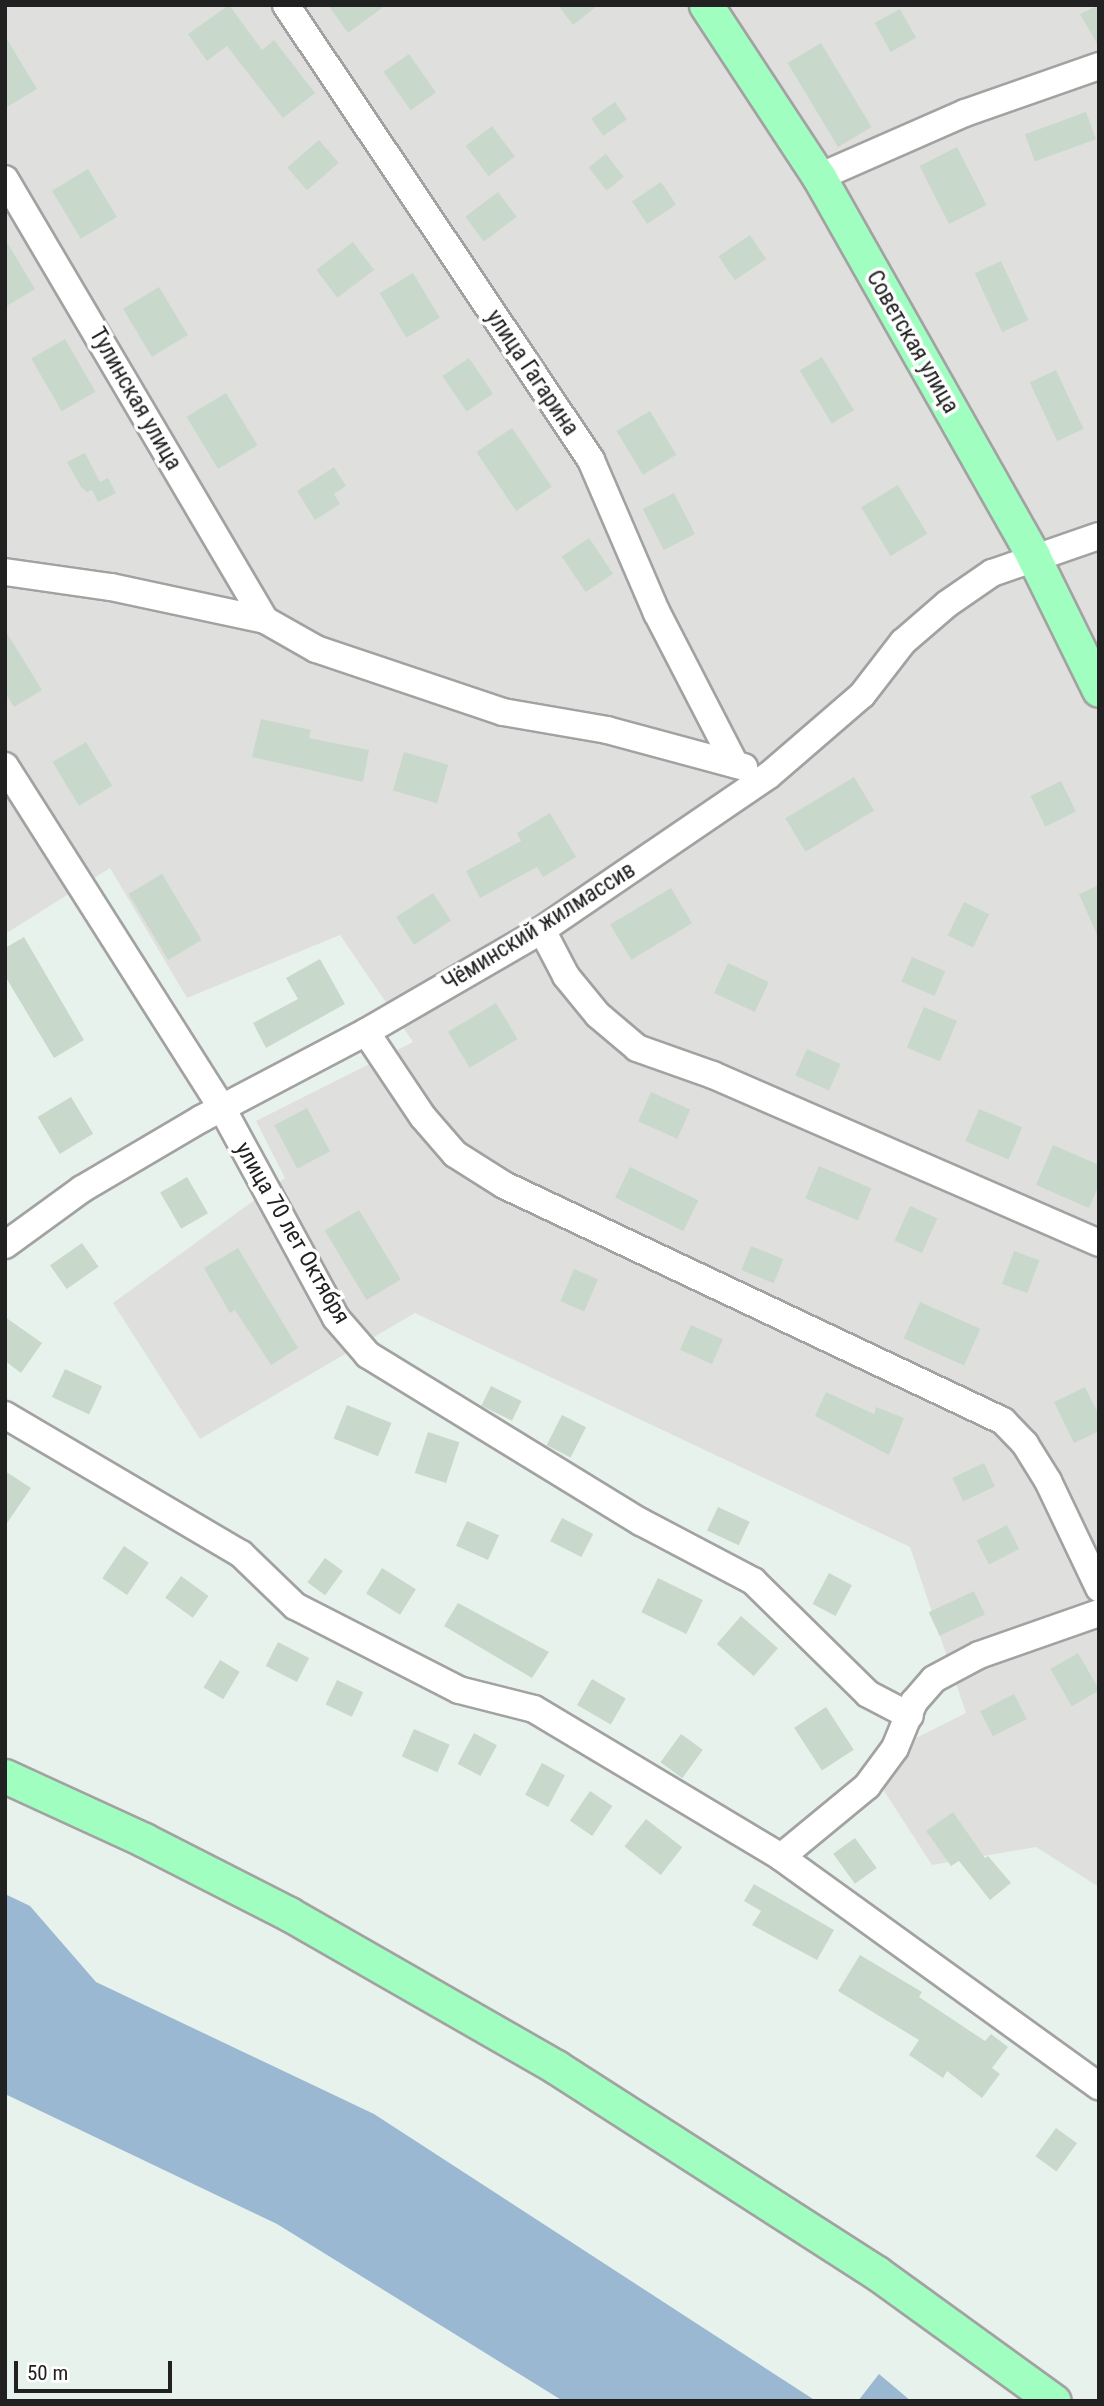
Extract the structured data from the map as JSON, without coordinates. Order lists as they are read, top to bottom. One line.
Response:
{"streets":{"main road":["Советская улица"],"street":["улица Гагарина","Тулинская улица","Чёминский жилмассив","улица 70 лет Октября"]},"crossings":[["Советская улица","Чёминский жилмассив"],["Чёминский жилмассив","улица 70 лет Октября"]],"scale_bar":"50 m"}
